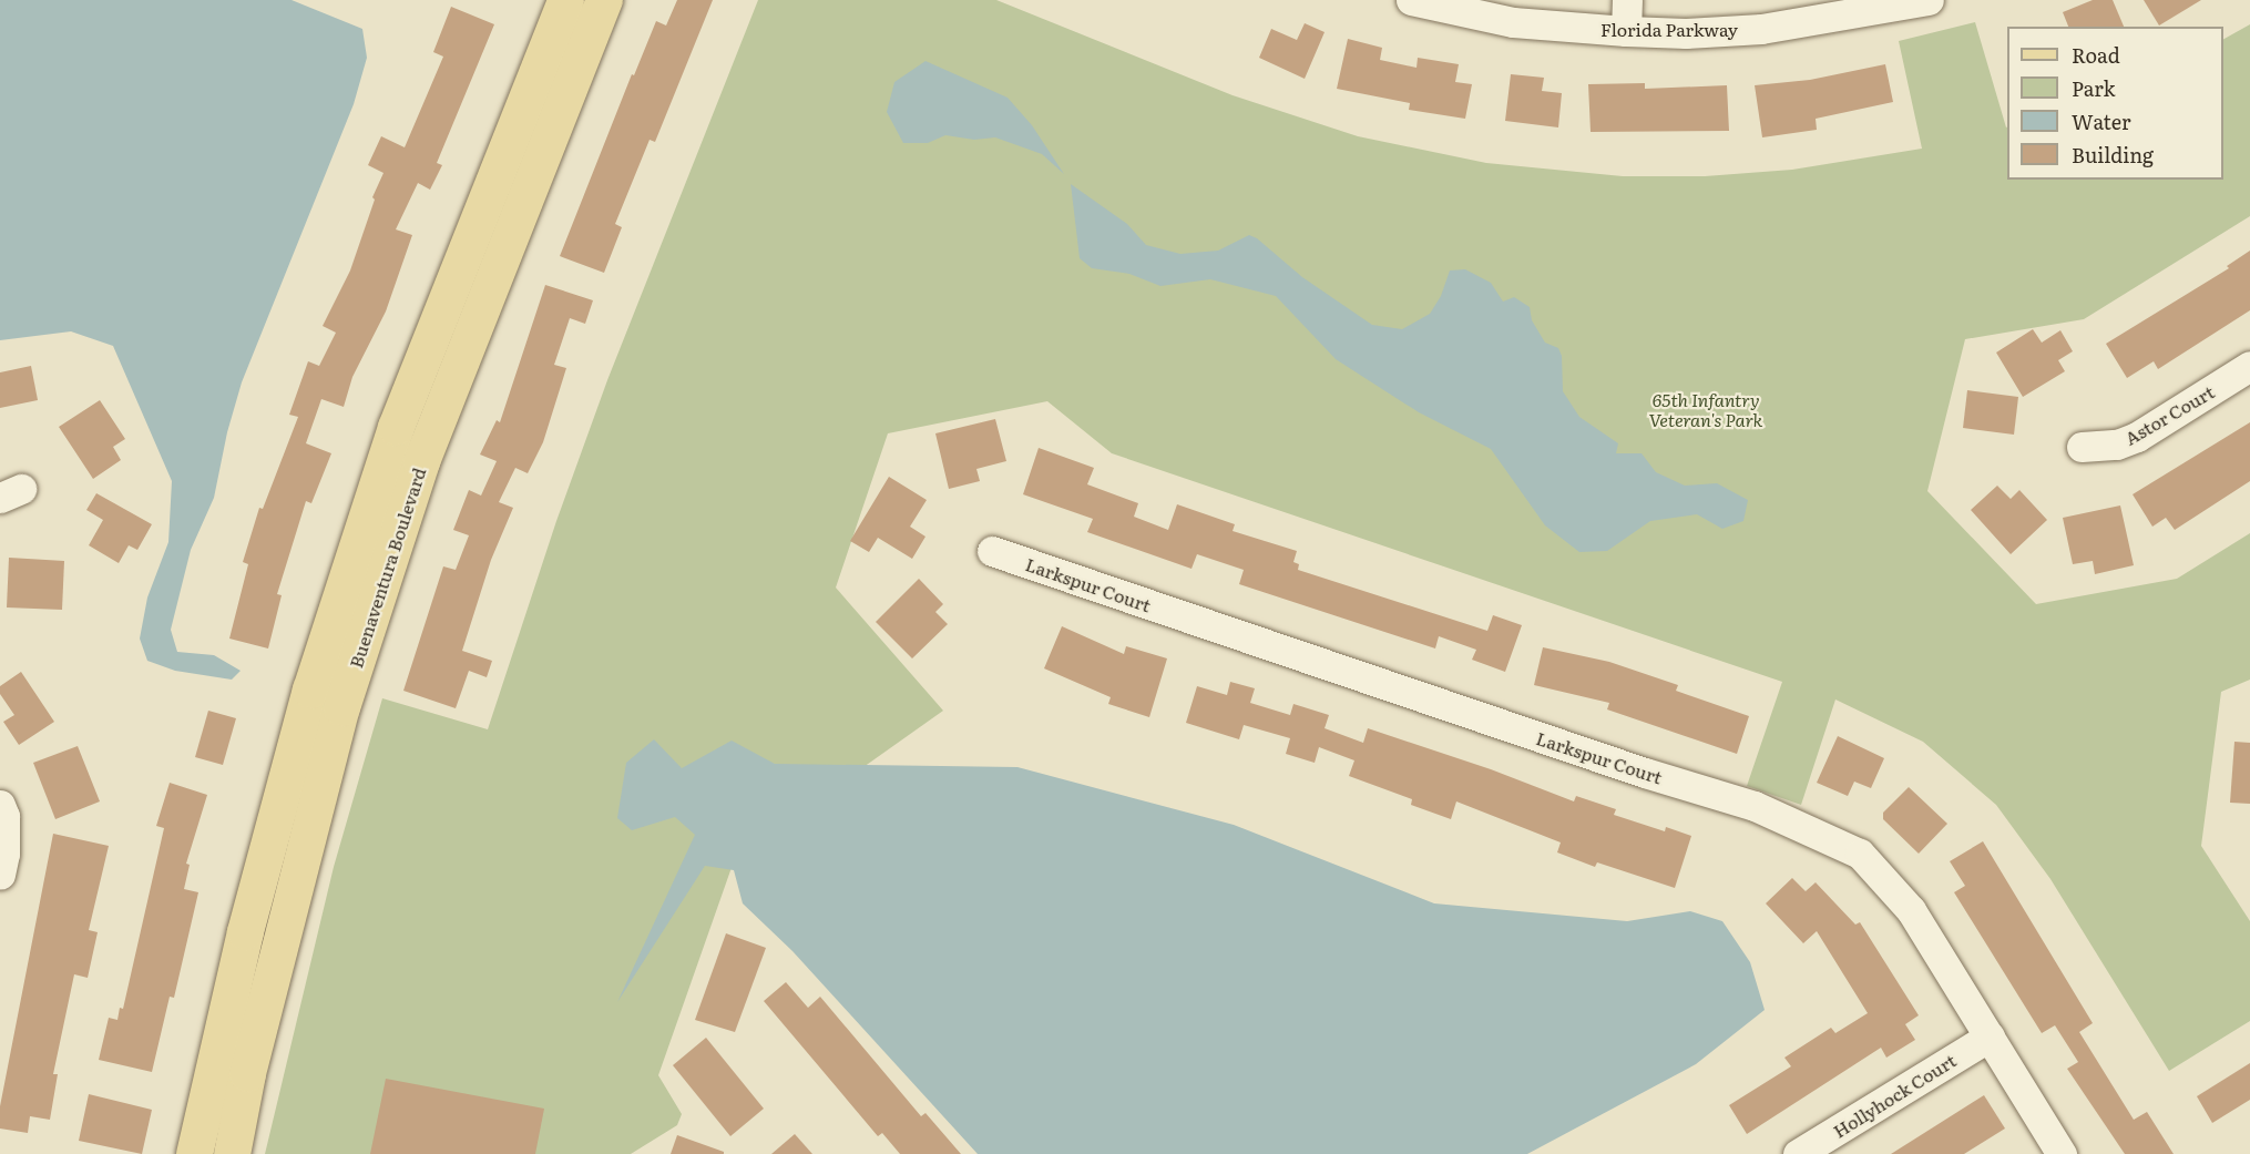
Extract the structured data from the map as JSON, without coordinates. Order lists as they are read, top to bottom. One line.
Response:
{"streets":{"main road":["Buenaventura Boulevard"],"street":["Florida Parkway","Astor Court","Larkspur Court","Hollyhock Court"]},"crossings":[["Larkspur Court","Hollyhock Court"]],"parks":["65th Infantry Veteran's Park"],"legend":["Road","Park","Water","Building"]}
